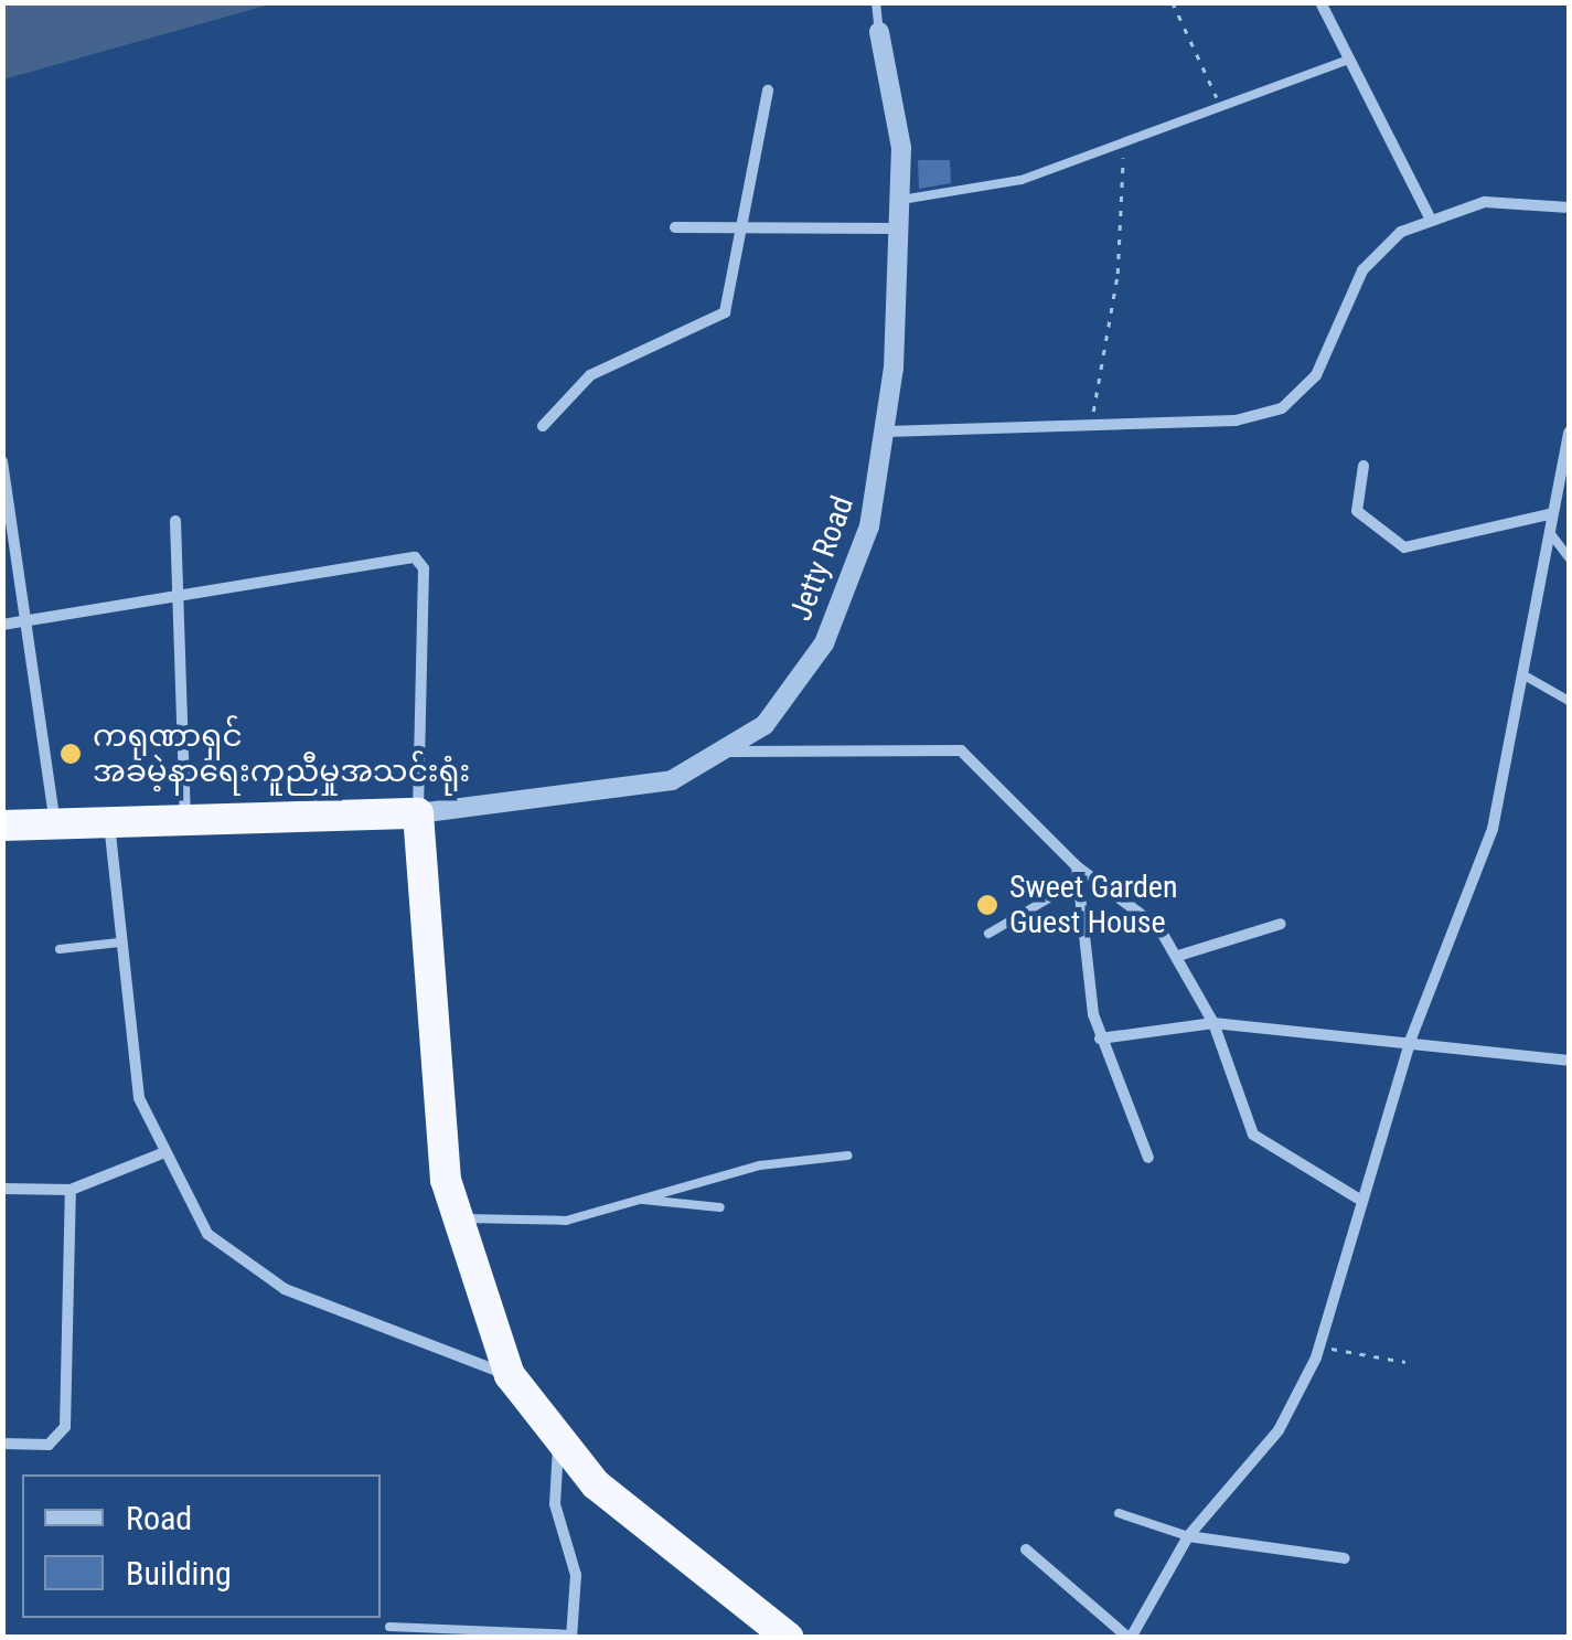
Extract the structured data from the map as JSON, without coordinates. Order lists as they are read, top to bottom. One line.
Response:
{"streets":{"street":["Jetty Road"]},"places":["ကရုဏာရှင် အခမဲ့နာရေးကူညီမှုအသင်းရုံး","Sweet Garden Guest House"],"legend":["Road","Building"]}
